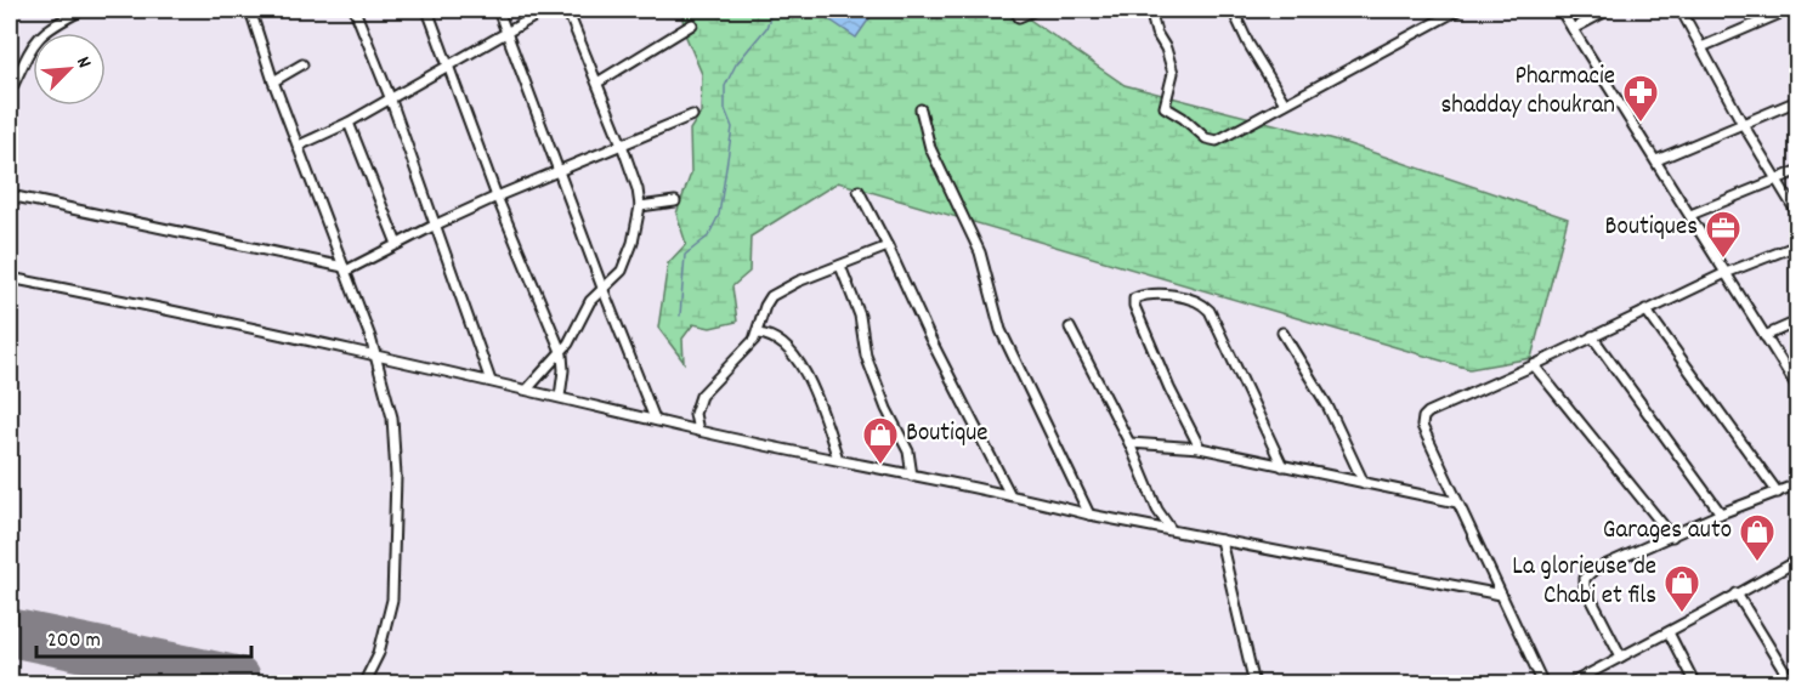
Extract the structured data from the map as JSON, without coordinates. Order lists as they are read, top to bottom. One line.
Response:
{"places":{"pharmacy":["Pharmacie shadday choukran"],"office":["Boutiques"],"shop":["Boutique","Garages auto","La glorieuse de Chabi et fils"]},"scale_bar":"200 m","north":"top right"}
